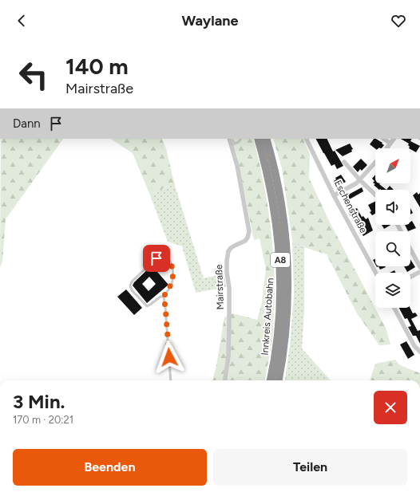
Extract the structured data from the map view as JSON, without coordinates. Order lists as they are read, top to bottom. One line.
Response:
{"streets":{"highway":["A8","Innkreis Autobahn"],"street":["Eschenstraße","Mairstraße"]},"north":"top right","page":{"header":"Waylane","turn":["140 m","Mairstraße"],"then":"Dann","heading":["3 Min.","170 m · 20:21"],"buttons":["Beenden","Teilen"]}}
